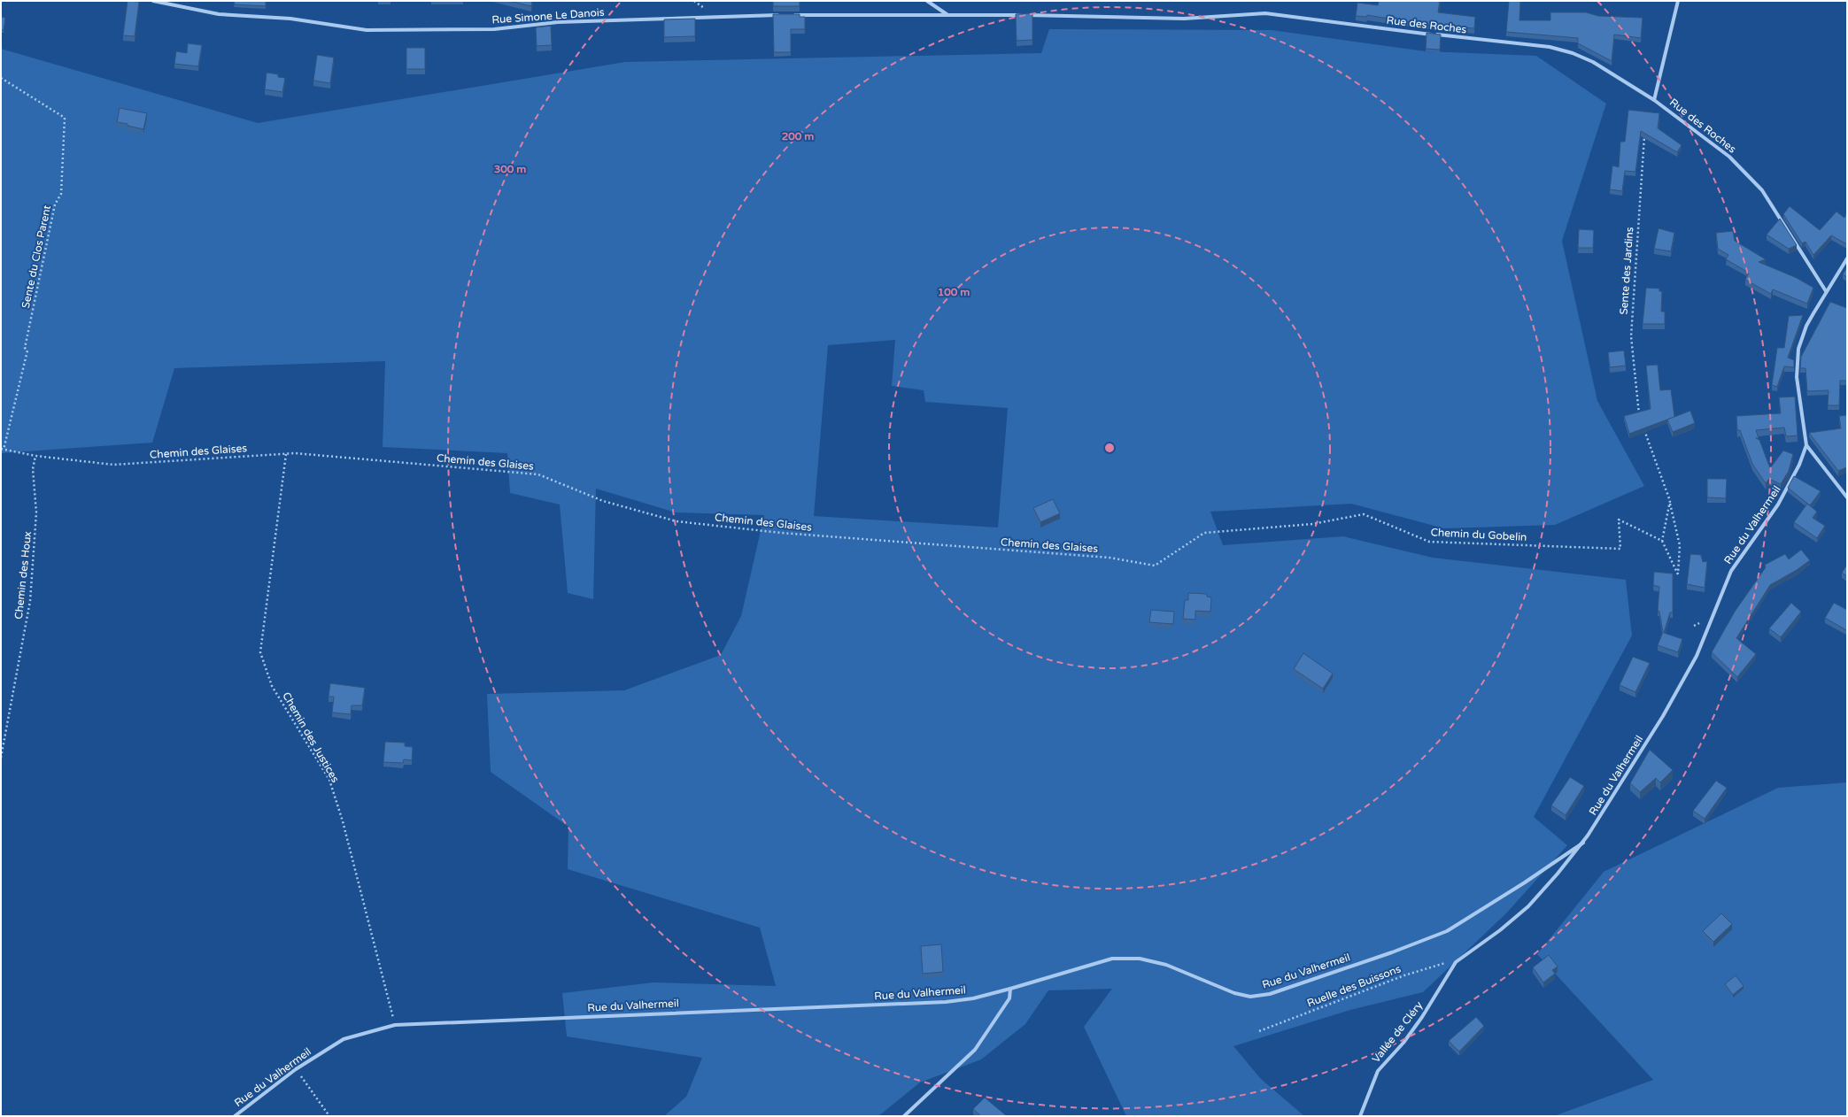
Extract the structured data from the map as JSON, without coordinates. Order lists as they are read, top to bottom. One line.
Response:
{"streets":{"street":["Rue Simone Le Danois","Rue des Roches","Rue du Valhermeil","Vallée de Cléry"],"path":["Sente du Clos Parent","Sente des Jardins","Chemin des Glaises","Chemin du Gobelin","Chemin des Houx","Chemin des Justices","Ruelle des Buissons"]},"crossings":[["Sente du Clos Parent","Chemin des Glaises"],["Chemin des Glaises","Chemin du Gobelin"],["Chemin des Glaises","Chemin des Houx"],["Chemin des Glaises","Chemin des Justices"],["Rue du Valhermeil","Chemin des Justices"],["Rue du Valhermeil","Ruelle des Buissons"],["Rue du Valhermeil","Vallée de Cléry"],["Ruelle des Buissons","Vallée de Cléry"]],"rings":["200 m","300 m","100 m"]}
